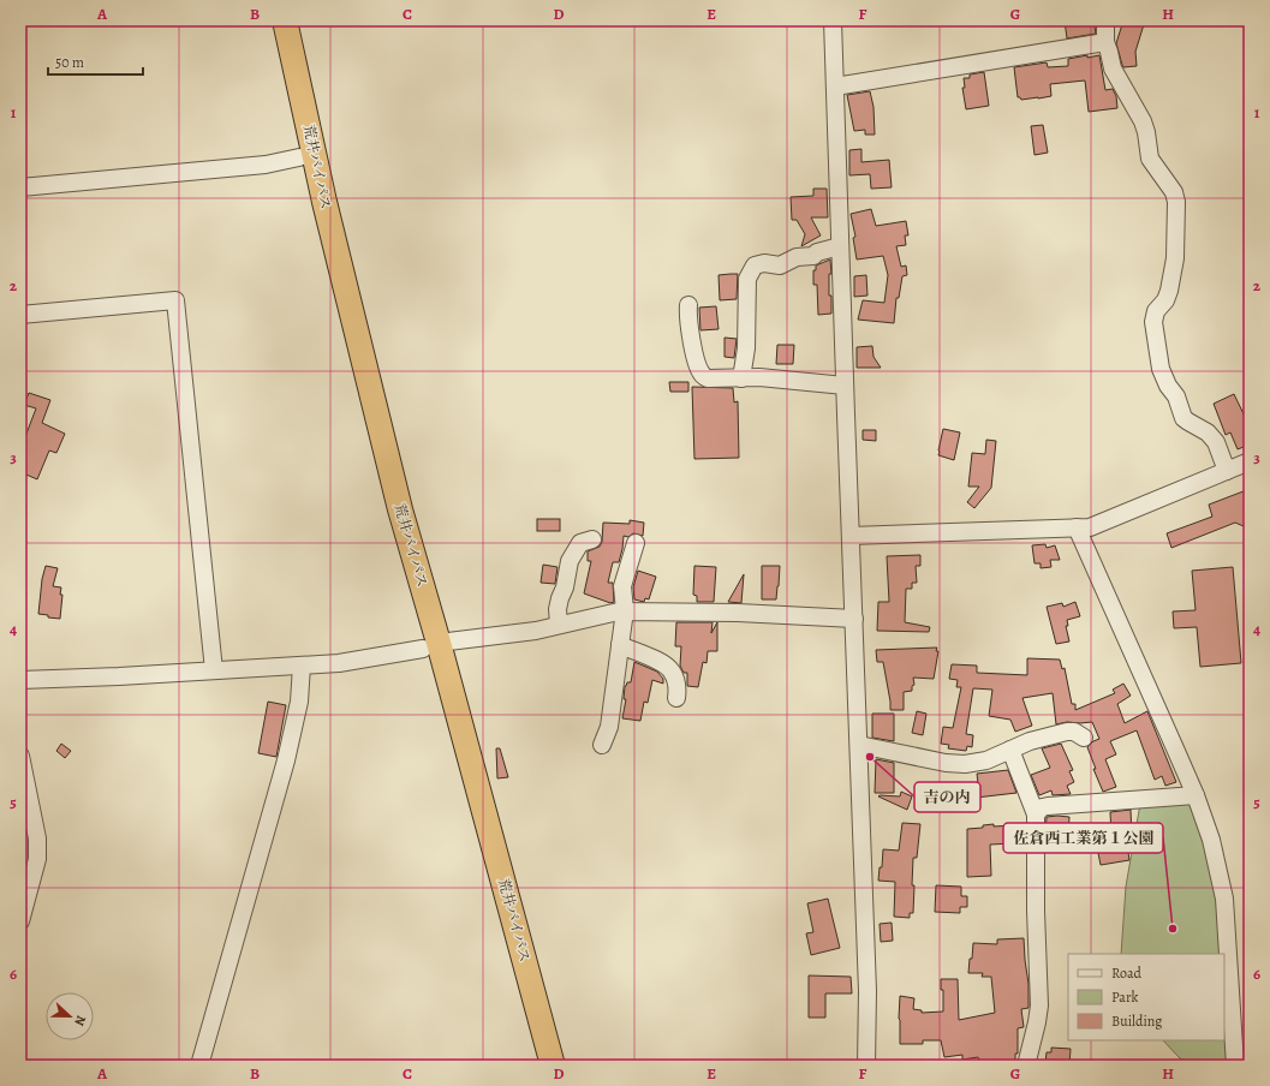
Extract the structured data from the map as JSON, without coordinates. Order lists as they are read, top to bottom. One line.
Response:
{"streets":{"highway":["荒井バイパス"]},"places":["吉の内","佐倉西工業第１公園"],"legend":["Road","Park","Building"],"scale_bar":"50 m","north":"right","grid":{"columns":["A","B","C","D","E","F","G","H"],"rows":["1","2","3","4","5","6"]}}
